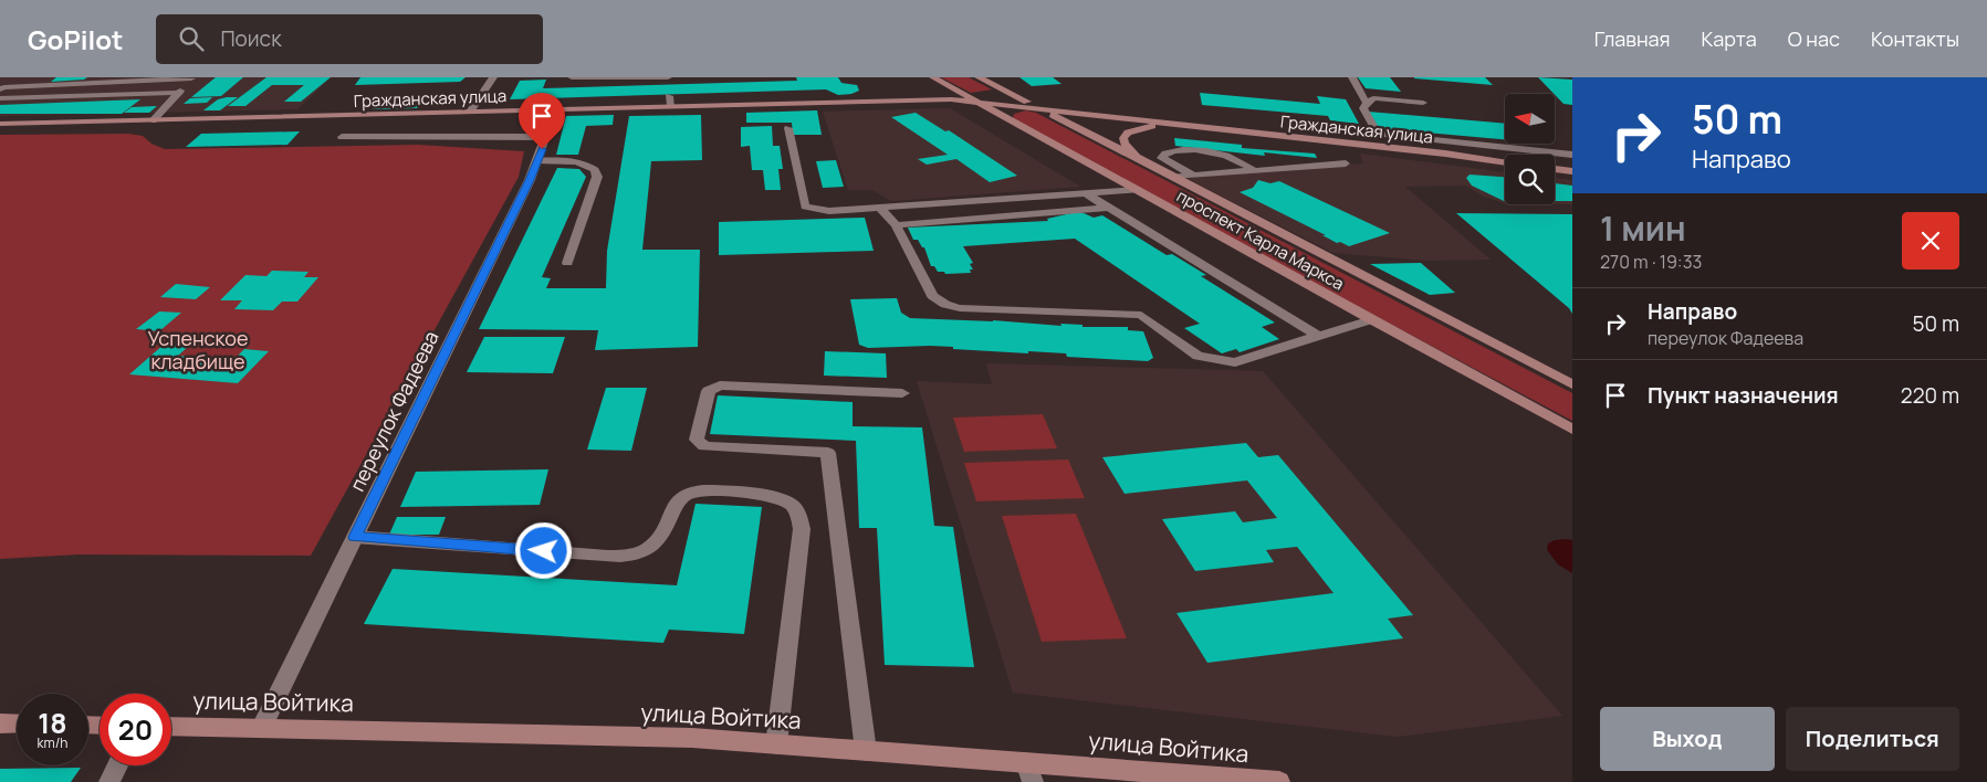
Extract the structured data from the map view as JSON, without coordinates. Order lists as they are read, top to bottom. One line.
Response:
{"streets":{"main road":["Гражданская улица","проспект Карла Маркса","улица Войтика"],"street":["переулок Фадеева"]},"crossings":[["Гражданская улица","проспект Карла Маркса"],["Гражданская улица","переулок Фадеева"],["переулок Фадеева","улица Войтика"]],"parks":["Успенское кладбище"],"north":"left","page":{"header":"GoPilot","search":"Поиск","nav":["Главная","Карта","О нас","Контакты"],"turn":["50 m","Направо"],"heading":["1 мин","270 m · 19:33"],"list":[{"name":"Направо","note":"переулок Фадеева","value":"50 m"},{"name":"Пункт назначения","value":"220 m"}],"speed":"18 km/h","limit":"20","buttons":["Выход","Поделиться"]}}
